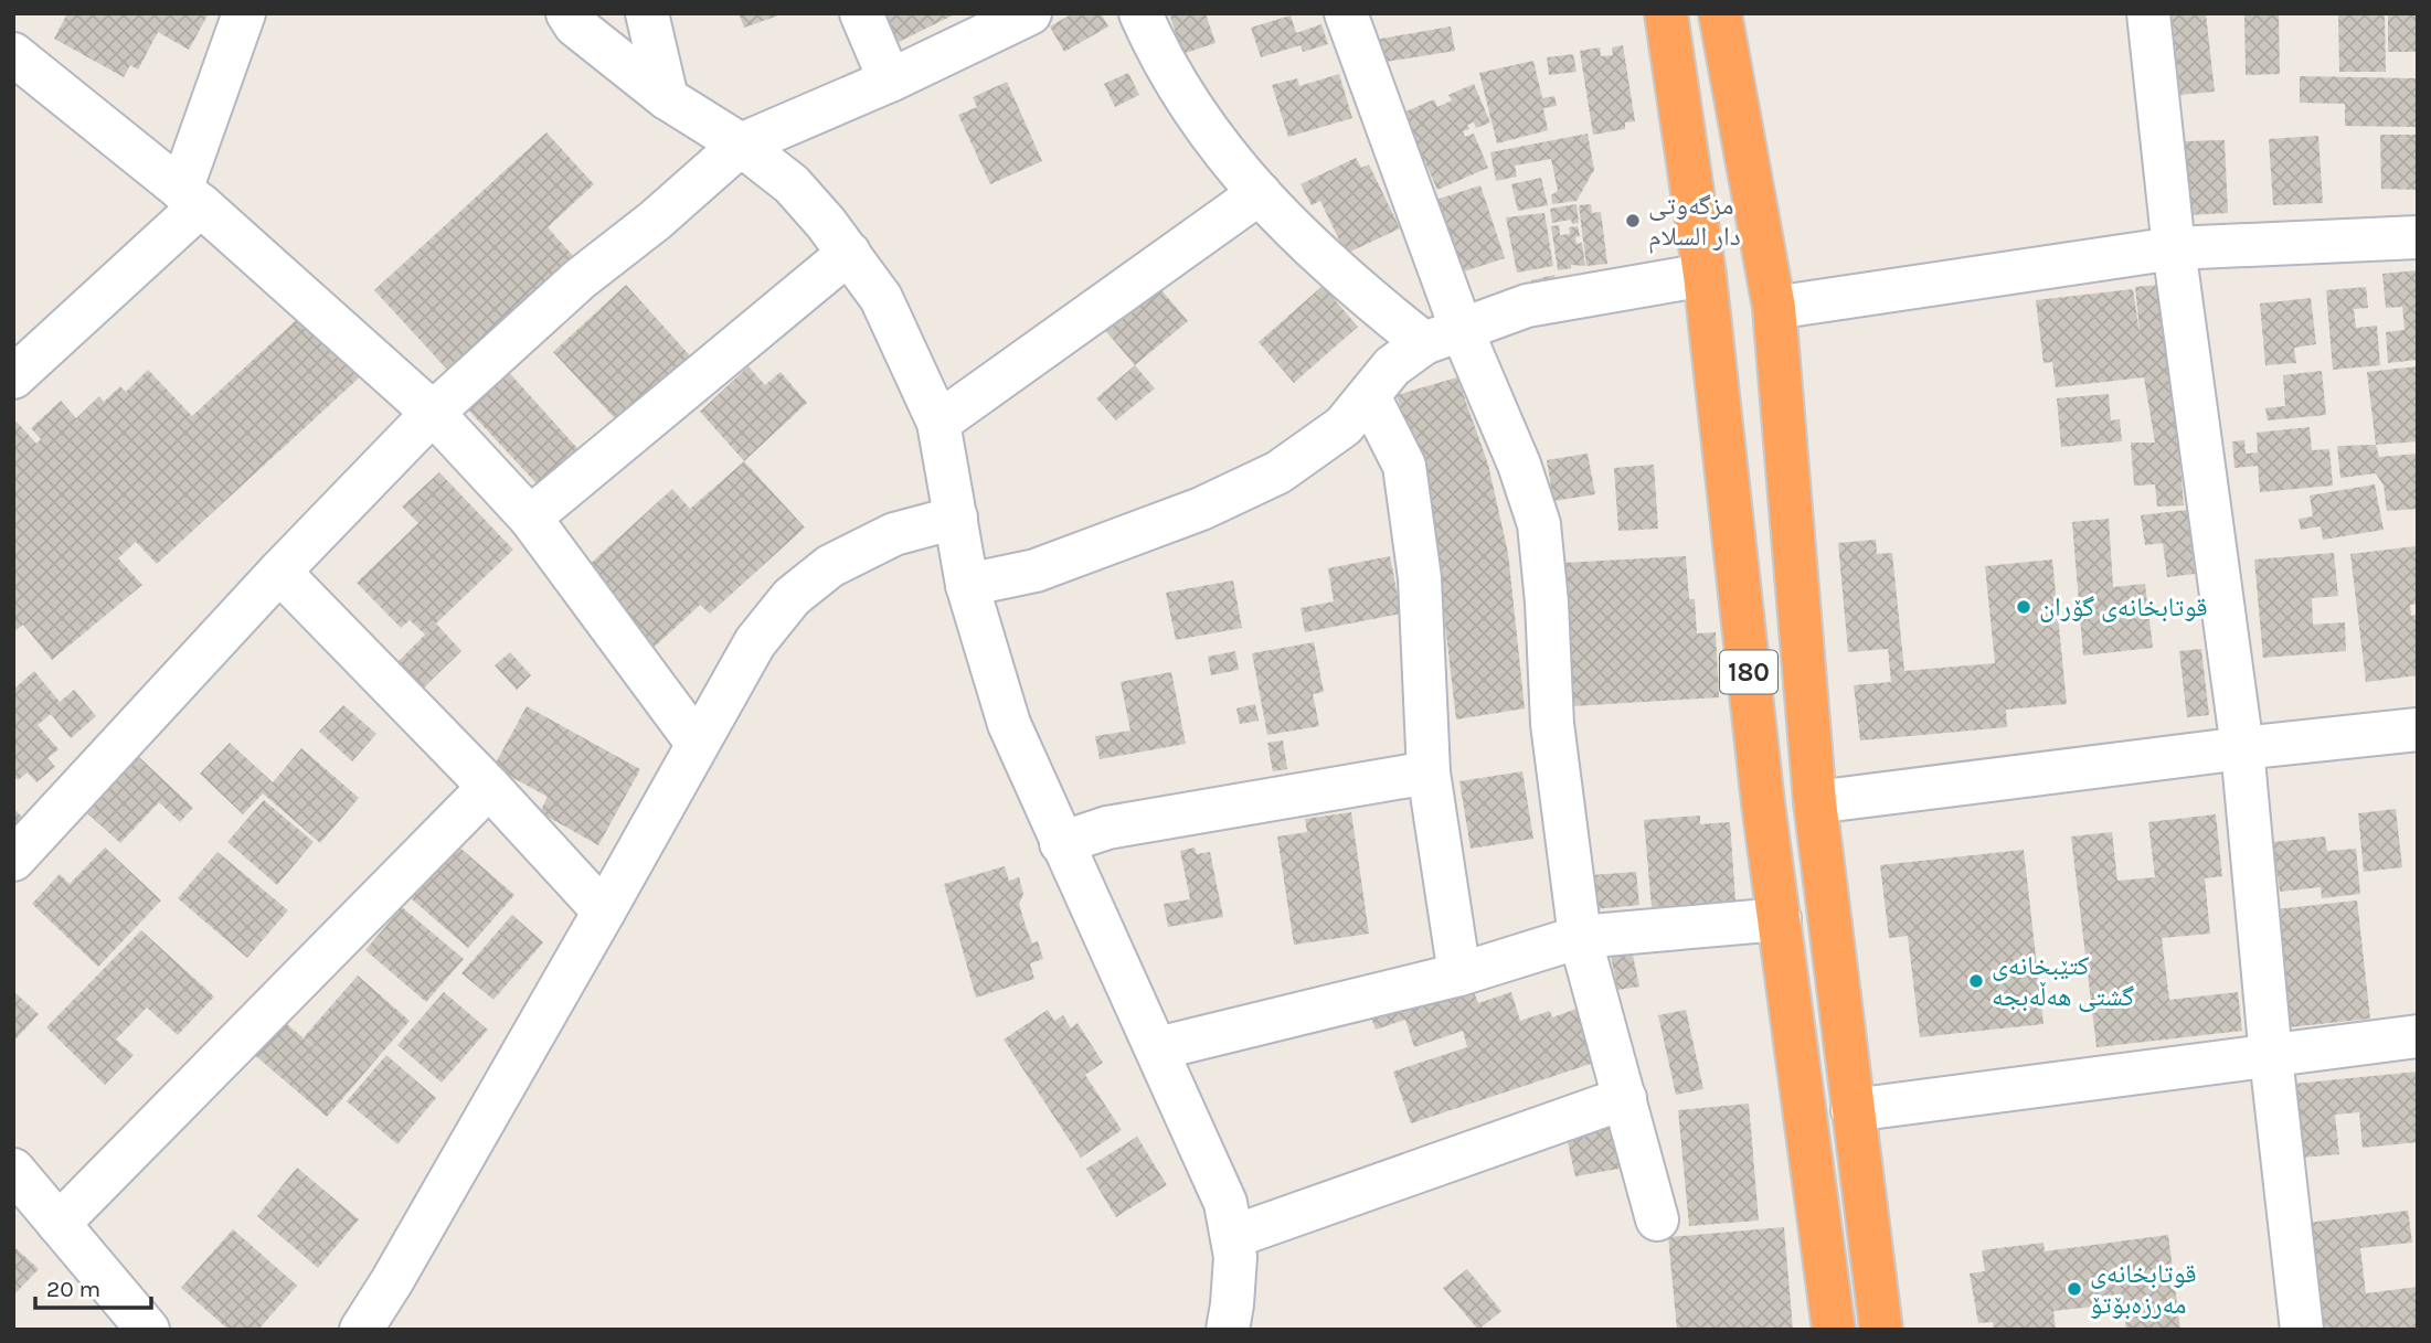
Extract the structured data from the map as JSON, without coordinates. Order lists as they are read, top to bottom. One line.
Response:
{"streets":{"highway":["180"]},"places":["مزگەوتی دار السلام","قوتابخانەی گۆران","کتێبخانەی گشتی هەڵەبجە","قوتابخانەی مەرزەبۆتۆ"],"scale_bar":"20 m"}
